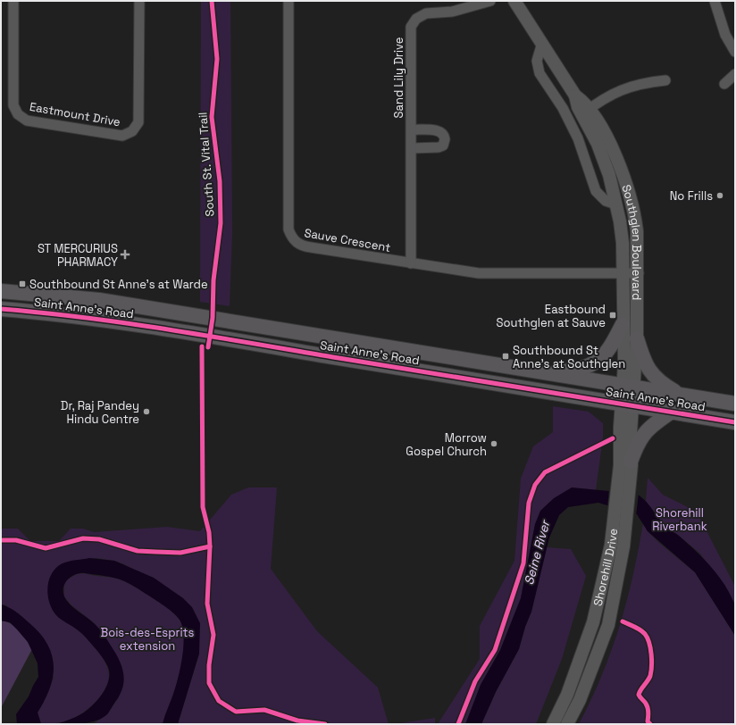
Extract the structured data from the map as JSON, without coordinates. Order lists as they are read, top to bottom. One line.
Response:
{"streets":{"main road":["Saint Anne's Road"],"street":["Sand Lily Drive","Eastmount Drive","Sauve Crescent","Southglen Boulevard","Shorehill Drive"],"cycle path":["South St. Vital Trail"]},"crossings":[["Sand Lily Drive","Sauve Crescent"],["Sauve Crescent","Southglen Boulevard"],["Southglen Boulevard","Saint Anne's Road"],["Southglen Boulevard","Shorehill Drive"],["Saint Anne's Road","Shorehill Drive"]],"water":["Seine River"],"parks":["Shorehill Riverbank","Bois-des-Esprits extension"],"places":{"other":["No Frills","Dr, Raj Pandey Hindu Centre","Morrow Gospel Church"],"health":["ST MERCURIUS PHARMACY"],"transit":["Southbound St Anne's at Warde","Eastbound Southglen at Sauve","Southbound St Anne's at Southglen"]}}
